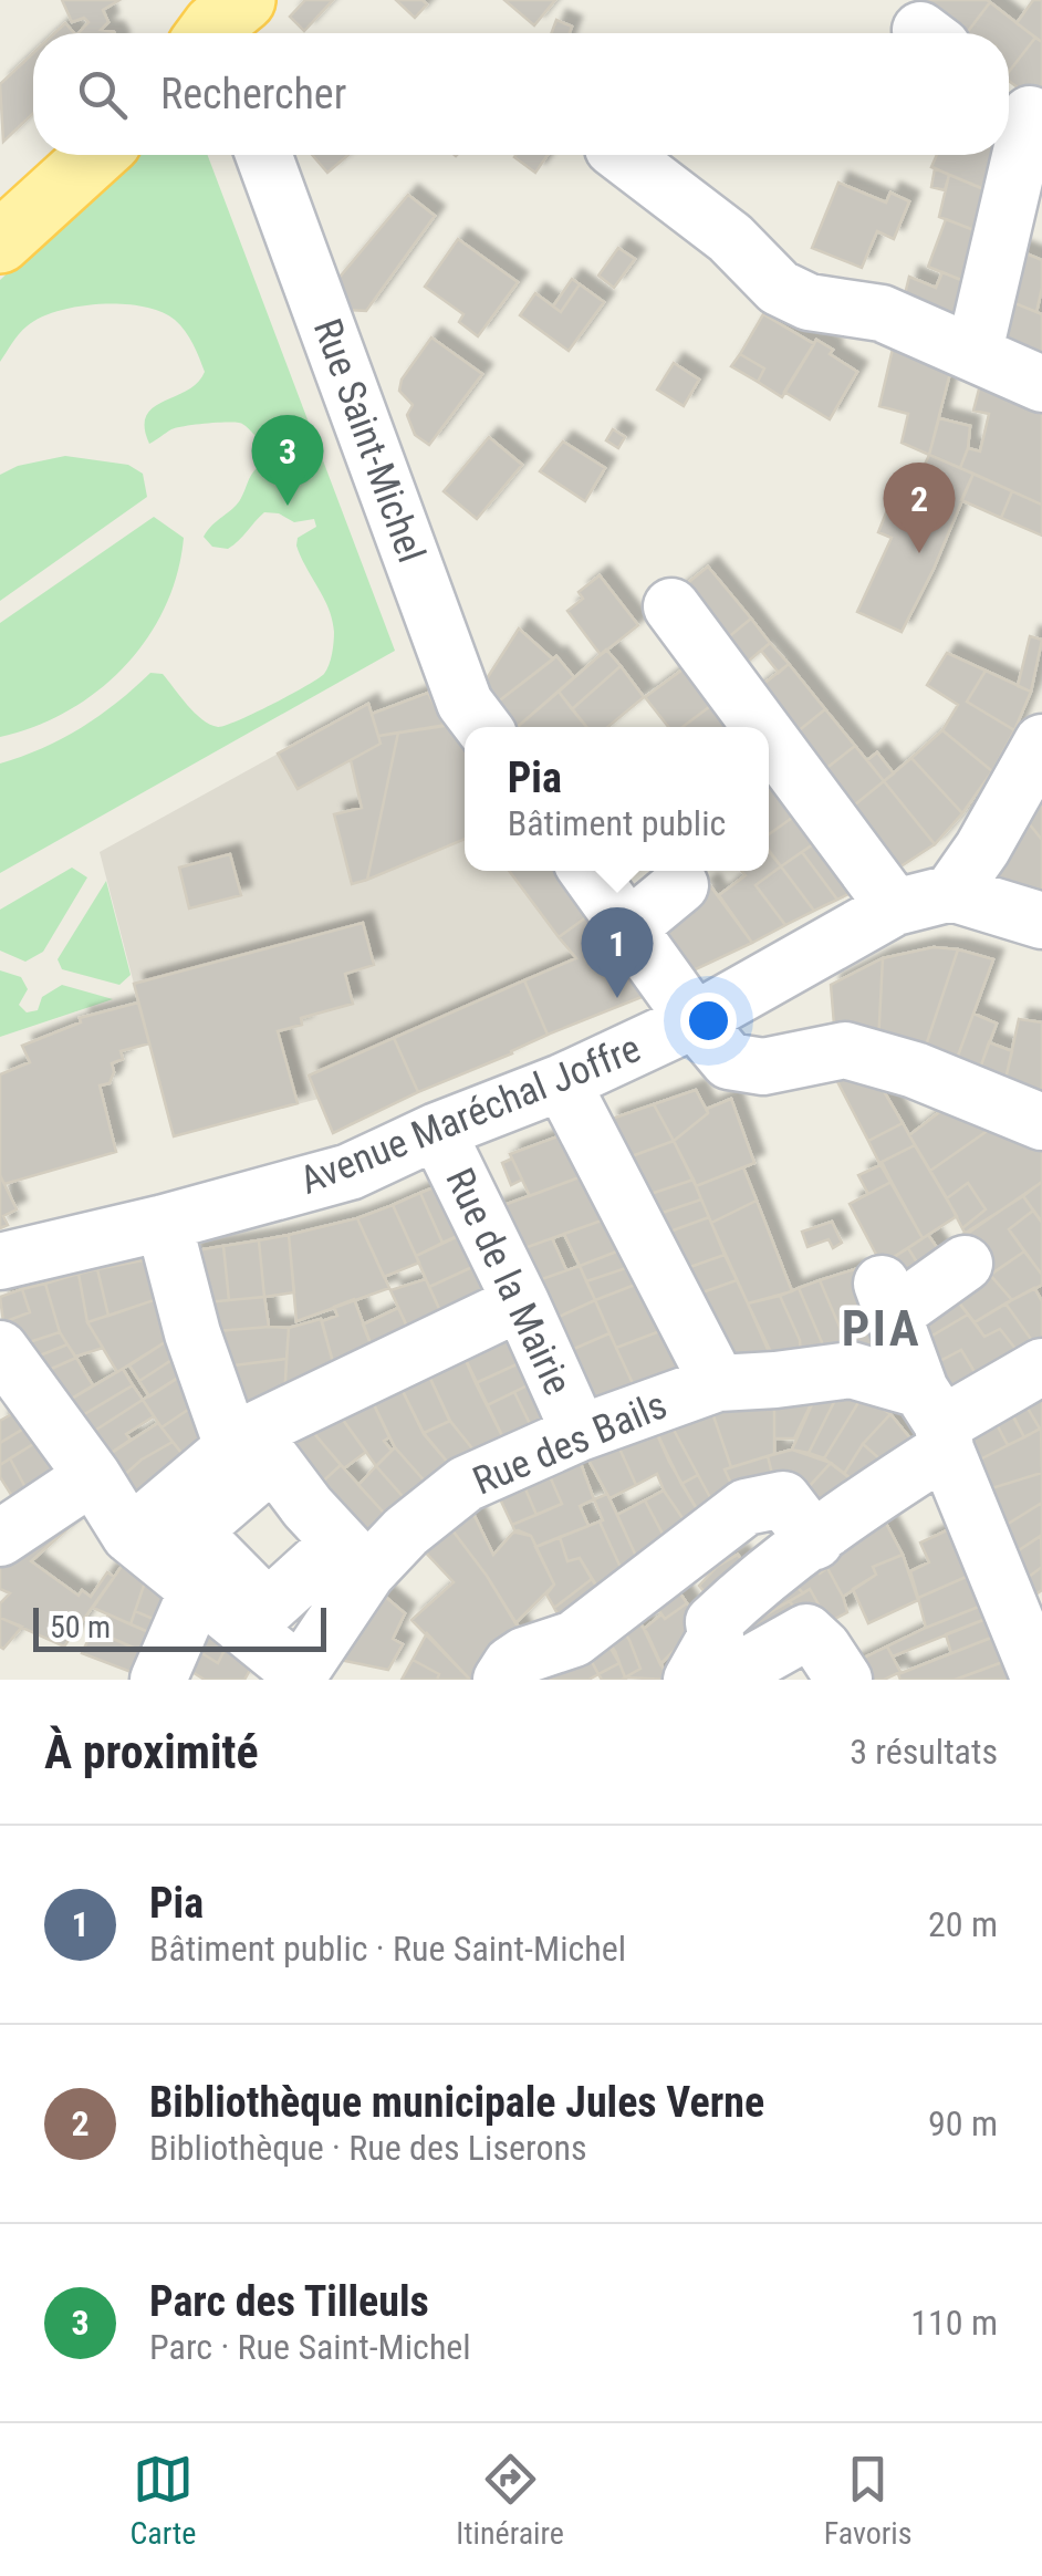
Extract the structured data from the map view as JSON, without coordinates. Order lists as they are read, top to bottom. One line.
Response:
{"streets":{"street":["Rue Saint-Michel","Avenue Maréchal Joffre","Rue de la Mairie","Rue des Bails"]},"crossings":[["Avenue Maréchal Joffre","Rue de la Mairie"],["Rue de la Mairie","Rue des Bails"]],"districts":["PIA"],"scale_bar":"50 m","page":{"search":"Rechercher","pins":["3","2","1"],"popup":["Pia","Bâtiment public"],"scale":"50 m","heading":["À proximité","3 résultats"],"list":[{"mark":"1","name":"Pia","note":"Bâtiment public · Rue Saint-Michel","value":"20 m"},{"mark":"2","name":"Bibliothèque municipale Jules Verne","note":"Bibliothèque · Rue des Liserons","value":"90 m"},{"mark":"3","name":"Parc des Tilleuls","note":"Parc · Rue Saint-Michel","value":"110 m"}],"nav":["Carte","Itinéraire","Favoris"]}}
